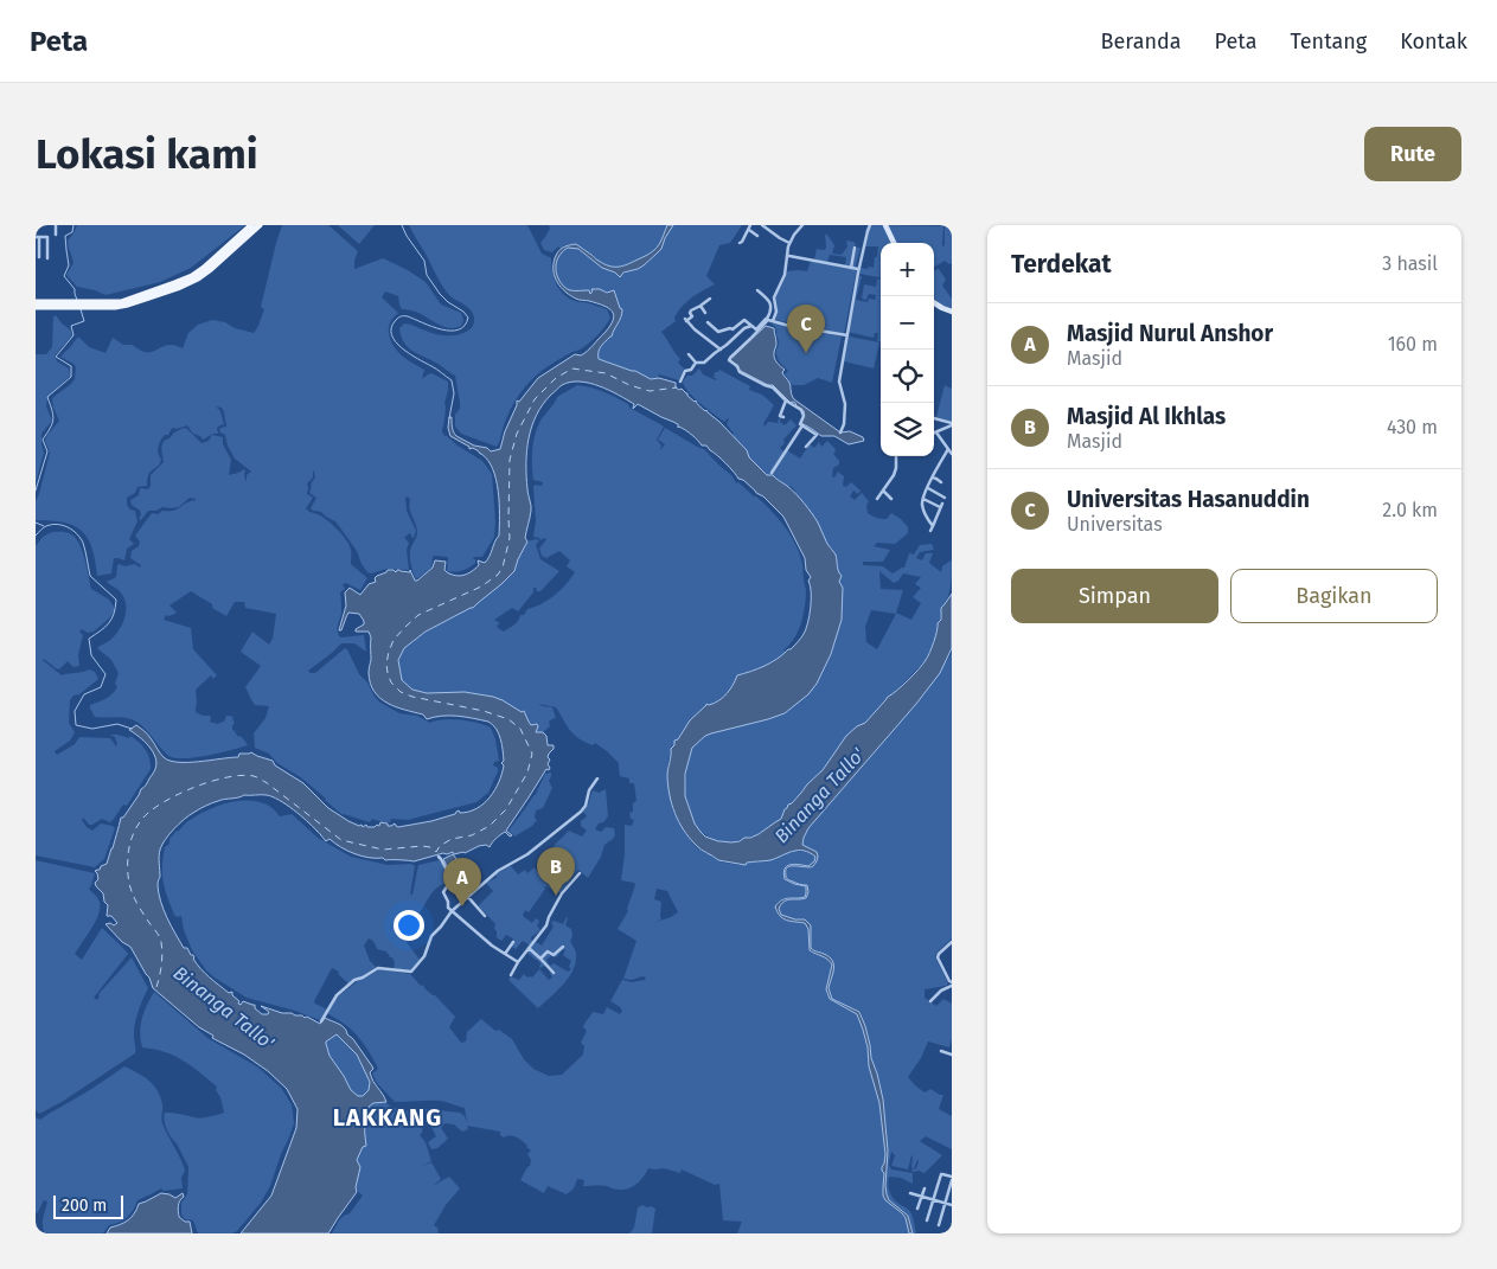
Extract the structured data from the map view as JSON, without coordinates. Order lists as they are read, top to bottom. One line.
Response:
{"districts":["LAKKANG"],"water":["Binanga Tallo'"],"scale_bar":"200 m","page":{"header":"Peta","nav":["Beranda","Peta","Tentang","Kontak"],"buttons":["Rute",["Simpan","Bagikan"]],"title":"Lokasi kami","heading":["Terdekat","3 hasil"],"map_buttons":["+","−"],"list":[{"mark":"A","name":"Masjid Nurul Anshor","note":"Masjid","value":"160 m"},{"mark":"B","name":"Masjid Al Ikhlas","note":"Masjid","value":"430 m"},{"mark":"C","name":"Universitas Hasanuddin","note":"Universitas","value":"2.0 km"}],"pins":["C","B","A"],"scale":"200 m"}}
